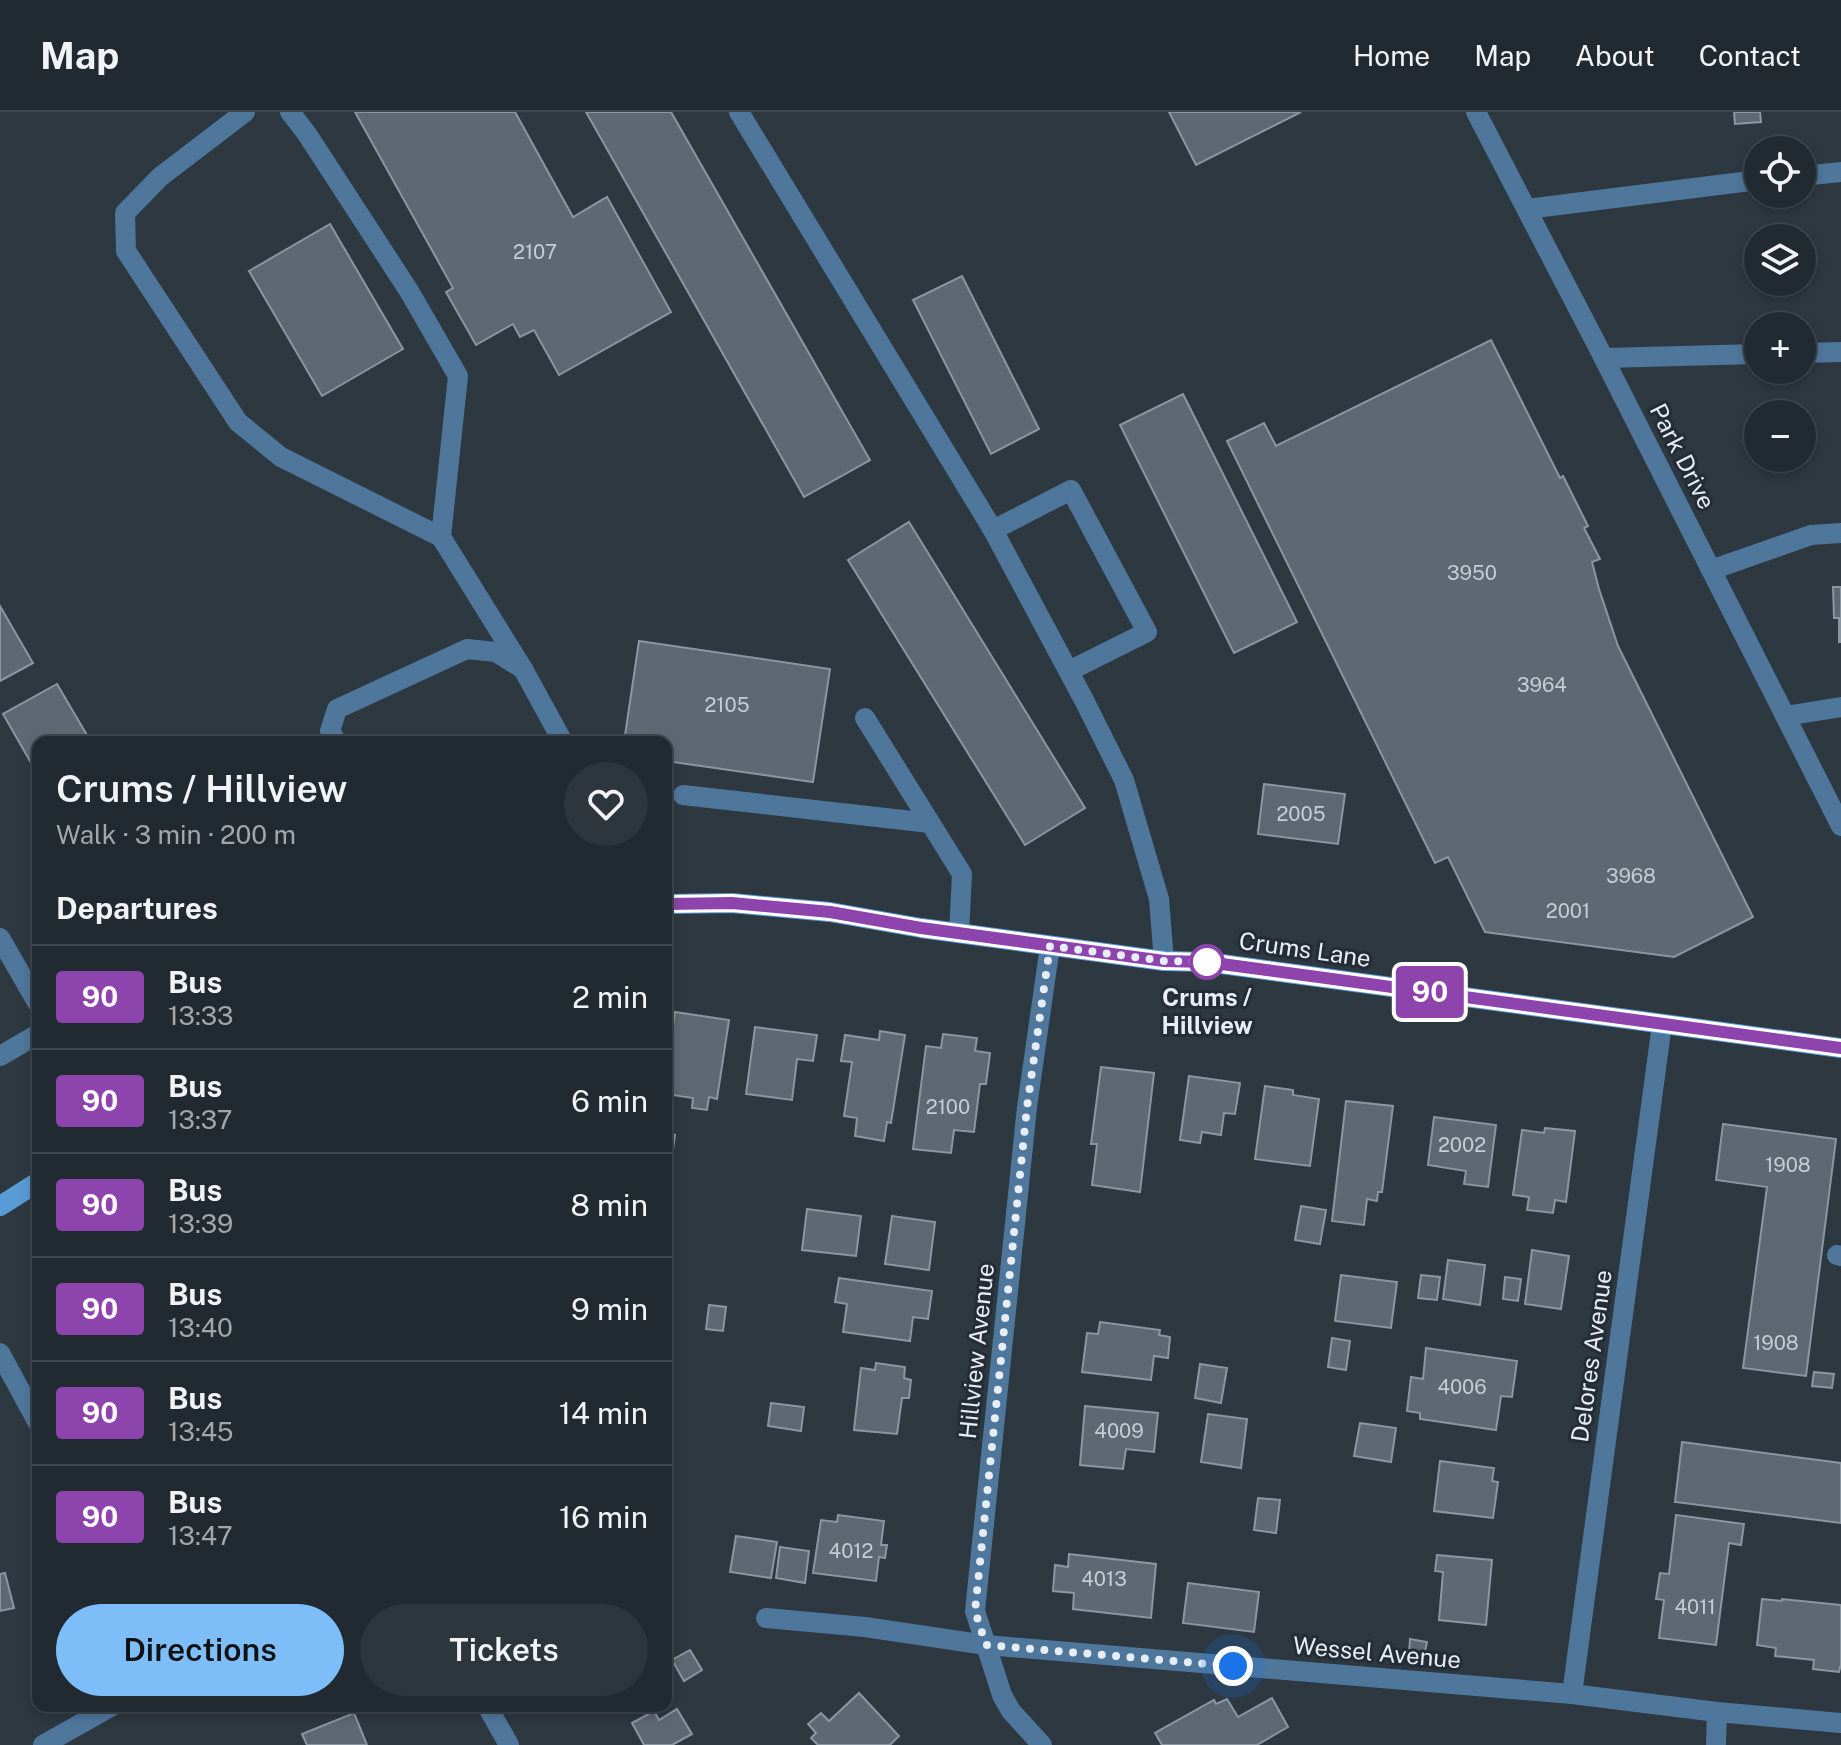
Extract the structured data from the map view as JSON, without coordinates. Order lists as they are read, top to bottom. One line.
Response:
{"streets":{"main road":["Crums Lane"],"street":["Park Drive","Hillview Avenue","Delores Avenue","Wessel Avenue"]},"crossings":[["Crums Lane","Hillview Avenue"],["Crums Lane","Delores Avenue"],["Hillview Avenue","Wessel Avenue"],["Delores Avenue","Wessel Avenue"]],"places":["Crums / Hillview"],"lines":["bus line 90"],"house_numbers":["2107","3950","3964","2105","2005","3968","2001","2100","2002","1908","1908","4006","4009","4012","4013","4011"],"page":{"header":"Map","nav":["Home","Map","About","Contact"],"on_map":"90","map_buttons":["+","−"],"heading":[["Crums / Hillview","Walk · 3 min · 200 m"],"Departures"],"list":[{"mark":"90","name":"Bus","note":"13:33","value":"2 min"},{"mark":"90","name":"Bus","note":"13:37","value":"6 min"},{"mark":"90","name":"Bus","note":"13:39","value":"8 min"},{"mark":"90","name":"Bus","note":"13:40","value":"9 min"},{"mark":"90","name":"Bus","note":"13:45","value":"14 min"},{"mark":"90","name":"Bus","note":"13:47","value":"16 min"}],"buttons":["Directions","Tickets"]}}
